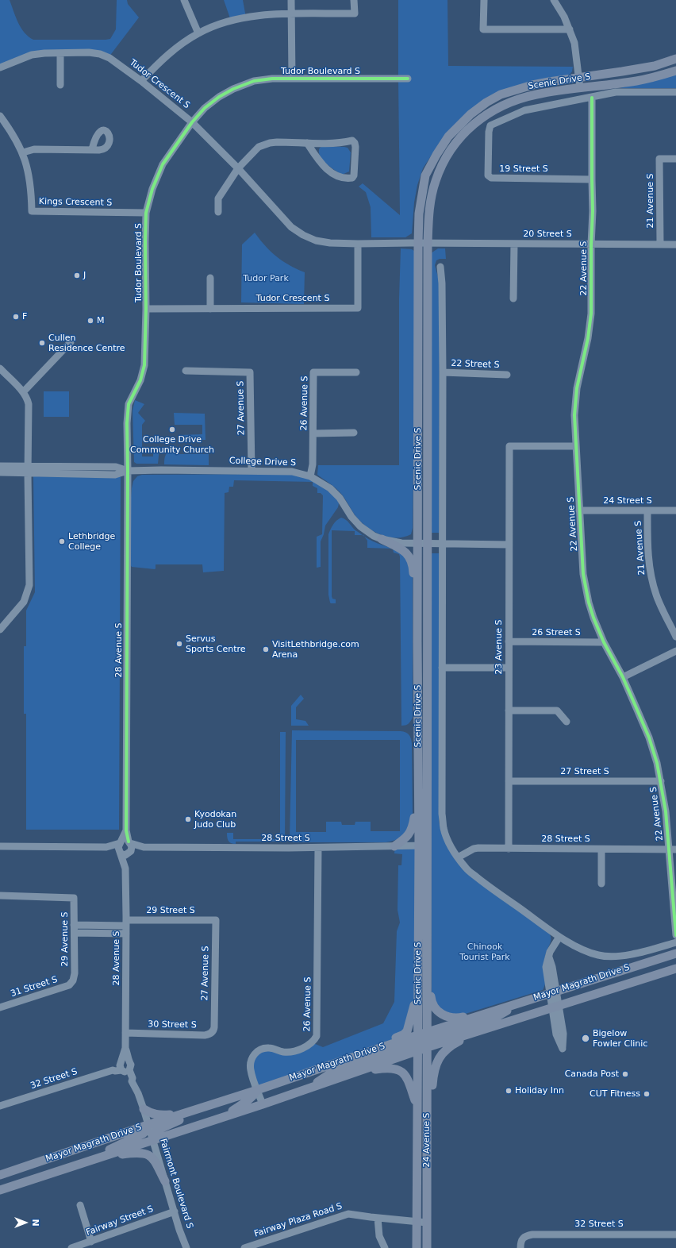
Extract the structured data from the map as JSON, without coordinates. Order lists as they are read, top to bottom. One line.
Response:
{"streets":{"main road":["Scenic Drive S","Mayor Magrath Drive S","24 Avenue S"],"street":["Tudor Boulevard S","Tudor Crescent S","19 Street S","21 Avenue S","Kings Crescent S","20 Street S","22 Avenue S","22 Street S","26 Avenue S","27 Avenue S","College Drive S","24 Street S","26 Street S","23 Avenue S","28 Avenue S","27 Street S","28 Street S","29 Street S","29 Avenue S","31 Street S","30 Street S","32 Street S","Fairmont Boulevard S","Fairway Plaza Road S","Fairway Street S"]},"crossings":[["Tudor Boulevard S","Tudor Crescent S"],["Tudor Boulevard S","Kings Crescent S"],["Tudor Boulevard S","College Drive S"],["Tudor Boulevard S","28 Avenue S"],["Scenic Drive S","Tudor Crescent S"],["Scenic Drive S","20 Street S"],["Scenic Drive S","College Drive S"],["Scenic Drive S","28 Street S"],["Scenic Drive S","Mayor Magrath Drive S"],["Scenic Drive S","24 Avenue S"],["Tudor Crescent S","20 Street S"],["19 Street S","22 Avenue S"],["21 Avenue S","20 Street S"],["21 Avenue S","24 Street S"],["20 Street S","22 Avenue S"],["22 Avenue S","24 Street S"],["22 Avenue S","26 Street S"],["22 Avenue S","23 Avenue S"],["22 Avenue S","27 Street S"],["22 Avenue S","28 Street S"],["26 Avenue S","College Drive S"],["26 Avenue S","28 Street S"],["26 Avenue S","Mayor Magrath Drive S"],["27 Avenue S","College Drive S"],["27 Avenue S","29 Street S"],["27 Avenue S","30 Street S"],["College Drive S","28 Avenue S"],["26 Street S","23 Avenue S"],["23 Avenue S","27 Street S"],["23 Avenue S","28 Street S"],["28 Avenue S","29 Street S"],["28 Avenue S","Mayor Magrath Drive S"],["28 Avenue S","30 Street S"],["28 Avenue S","32 Street S"],["28 Avenue S","Fairmont Boulevard S"],["28 Street S","Mayor Magrath Drive S"],["29 Street S","29 Avenue S"],["29 Avenue S","31 Street S"],["Mayor Magrath Drive S","24 Avenue S"],["Mayor Magrath Drive S","Fairmont Boulevard S"],["24 Avenue S","Fairway Plaza Road S"],["Fairmont Boulevard S","Fairway Street S"]],"parks":["Tudor Park","Chinook Tourist Park"],"places":["J","F","M","Cullen Residence Centre","College Drive Community Church","Lethbridge College","Servus Sports Centre","VisitLethbridge.com Arena","Kyodokan Judo Club","Bigelow Fowler Clinic","Canada Post","Holiday Inn","CUT Fitness"],"north":"right"}
